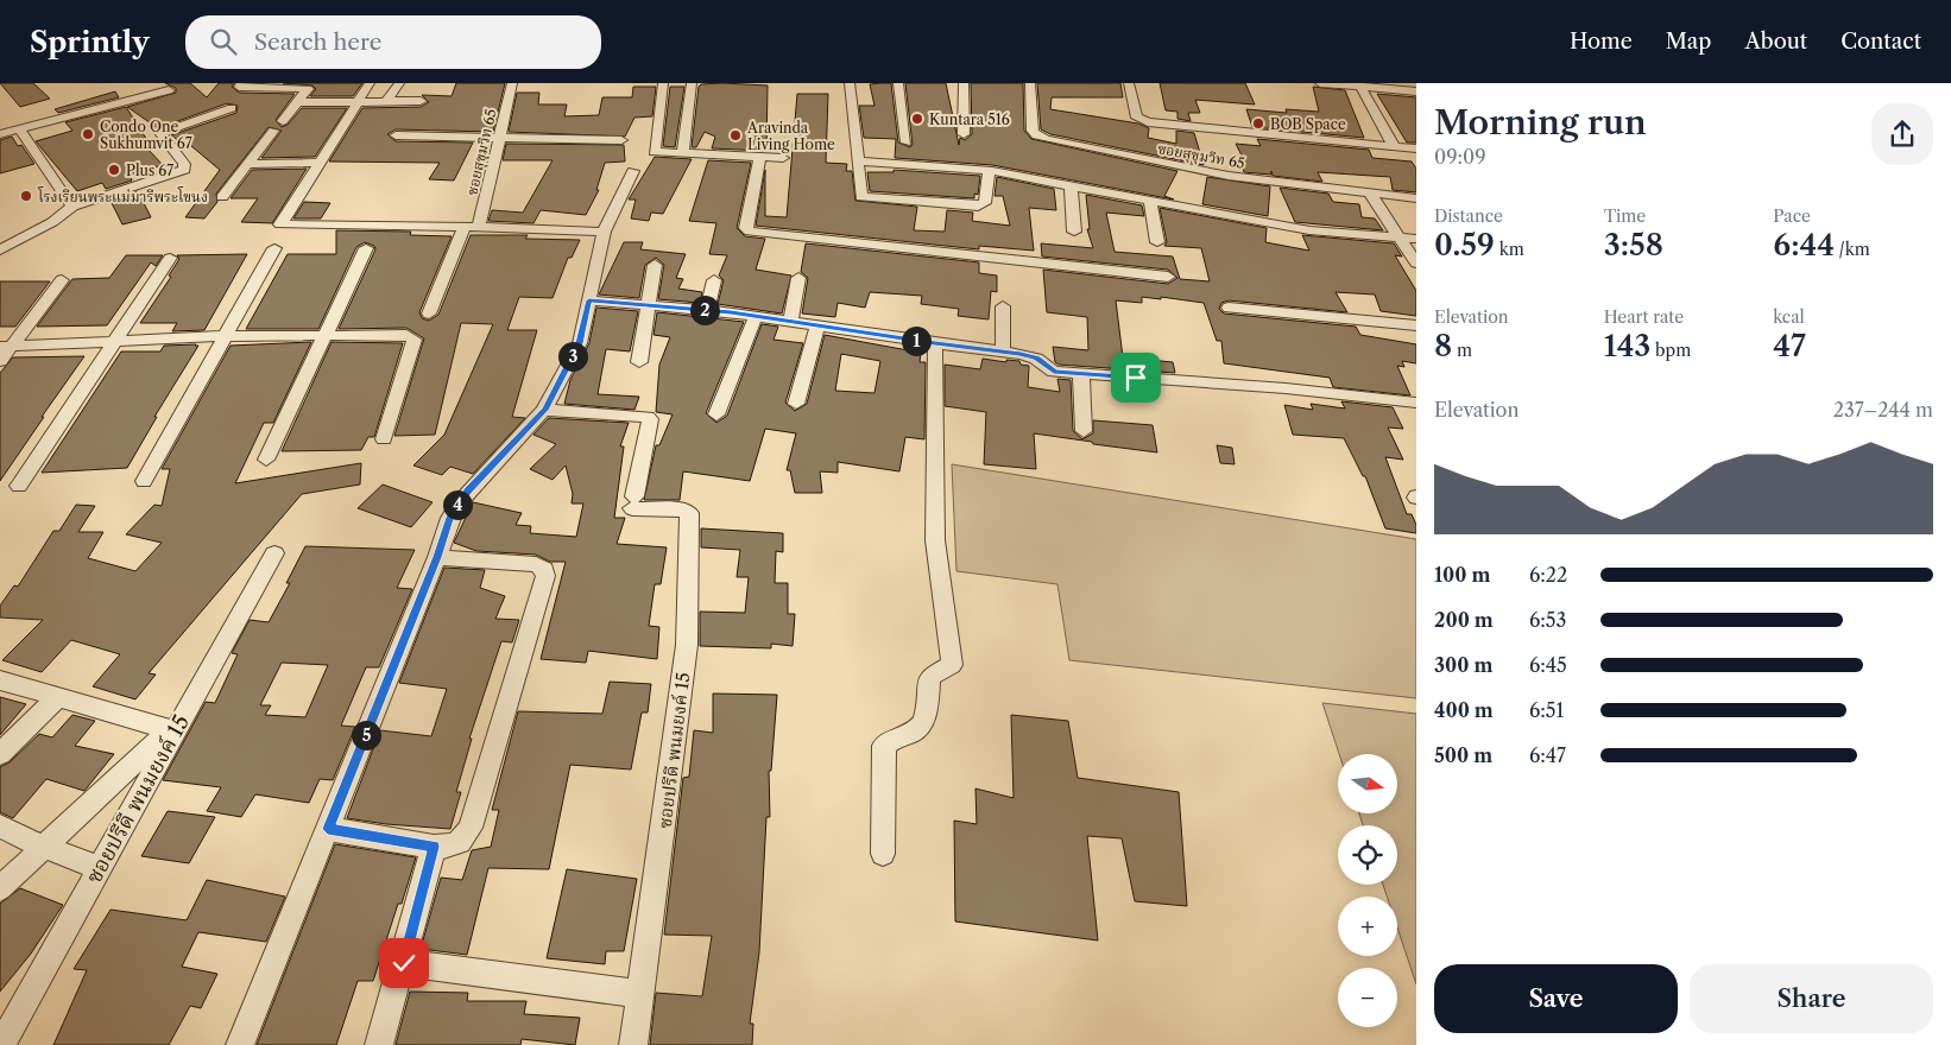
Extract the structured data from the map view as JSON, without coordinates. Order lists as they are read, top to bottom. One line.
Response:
{"streets":{"street":["ซอยสุขุมวิท 65","ซอยปรีดี พนมยงค์ 15"]},"places":["Kuntara 516","BOB Space","Condo One Sukhumvit 67","Aravinda Living Home","Plus 67","โรงเรียนพระแม่มารีพระโขนง"],"north":"right","page":{"header":"Sprintly","search":"Search here","nav":["Home","Map","About","Contact"],"heading":["Morning run","09:09"],"stats":[["Distance","0.59 km"],["Time","3:58"],["Pace","6:44 /km"],["Elevation","8 m"],["Heart rate","143 bpm"],["kcal","47"]],"pins":["2","1","3","4","5"],"chart":["Elevation","237–244 m"],"list":[{"name":"100 m","note":"6:22"},{"name":"200 m","note":"6:53"},{"name":"300 m","note":"6:45"},{"name":"400 m","note":"6:51"},{"name":"500 m","note":"6:47"}],"map_buttons":["+","−"],"buttons":["Save","Share"]}}
